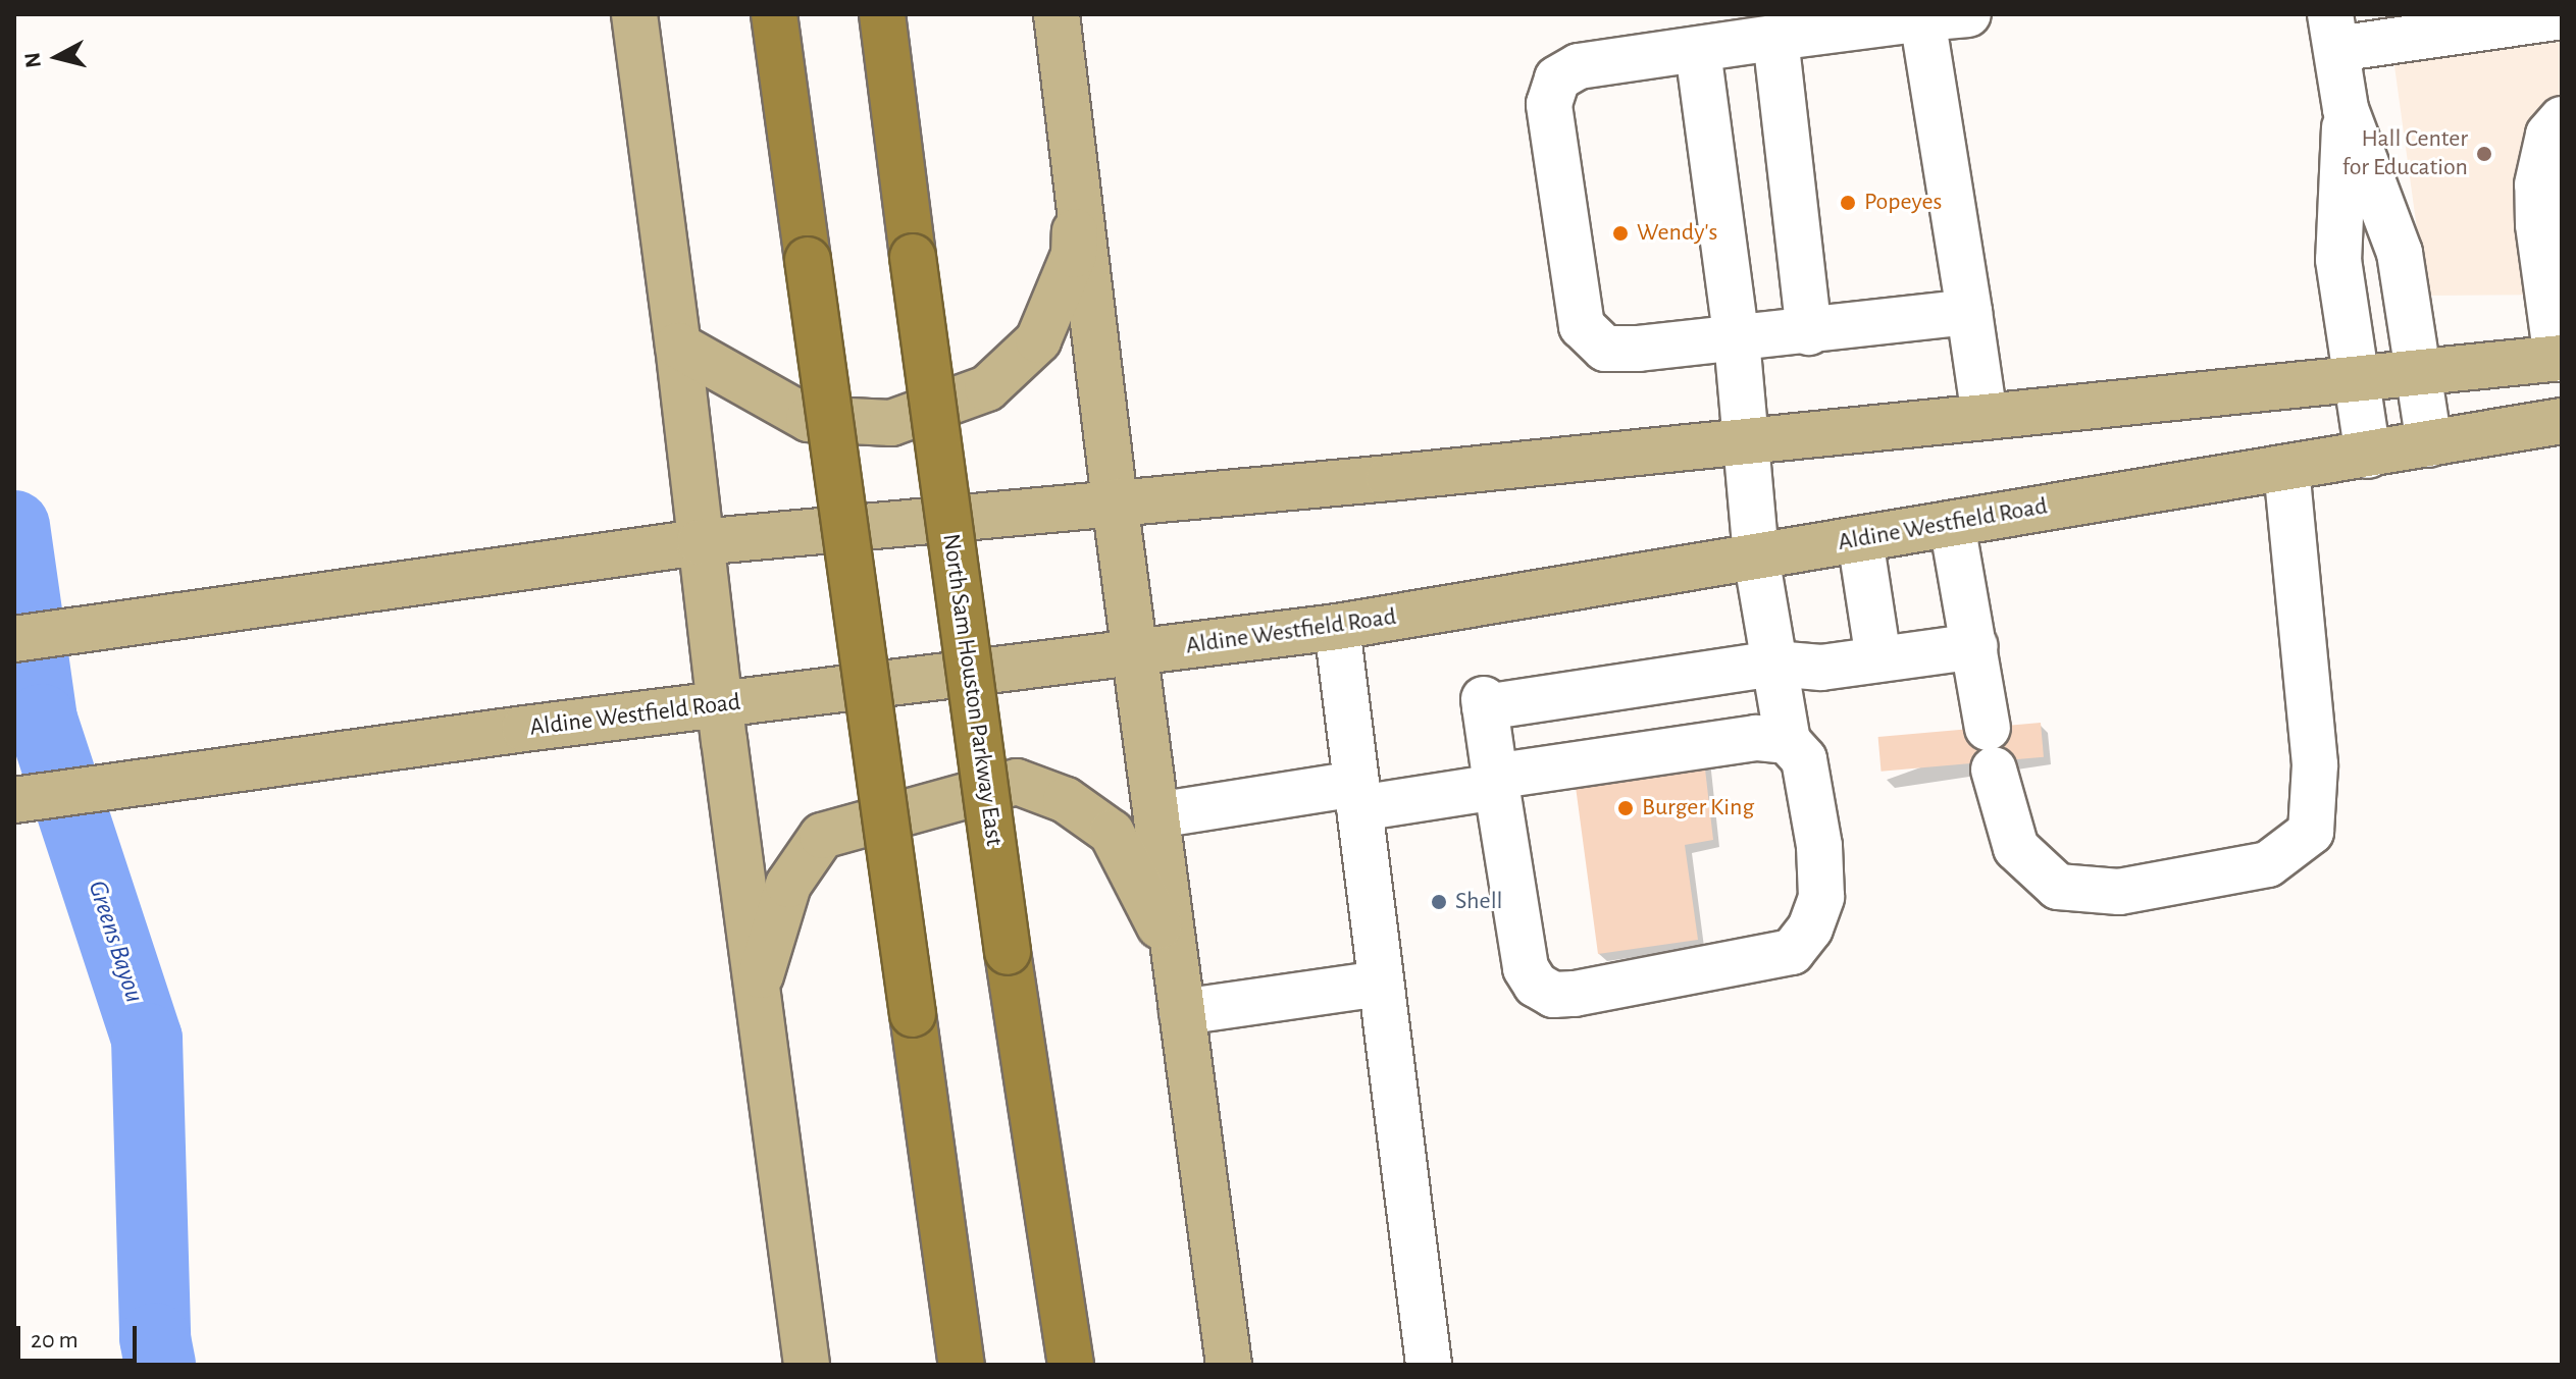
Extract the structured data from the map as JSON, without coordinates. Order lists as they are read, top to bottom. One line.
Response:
{"streets":{"highway":["North Sam Houston Parkway East"],"main road":["Aldine Westfield Road"]},"water":["Greens Bayou"],"places":["Hall Center for Education","Popeyes","Wendy's","Burger King","Shell"],"scale_bar":"20 m","north":"left"}
